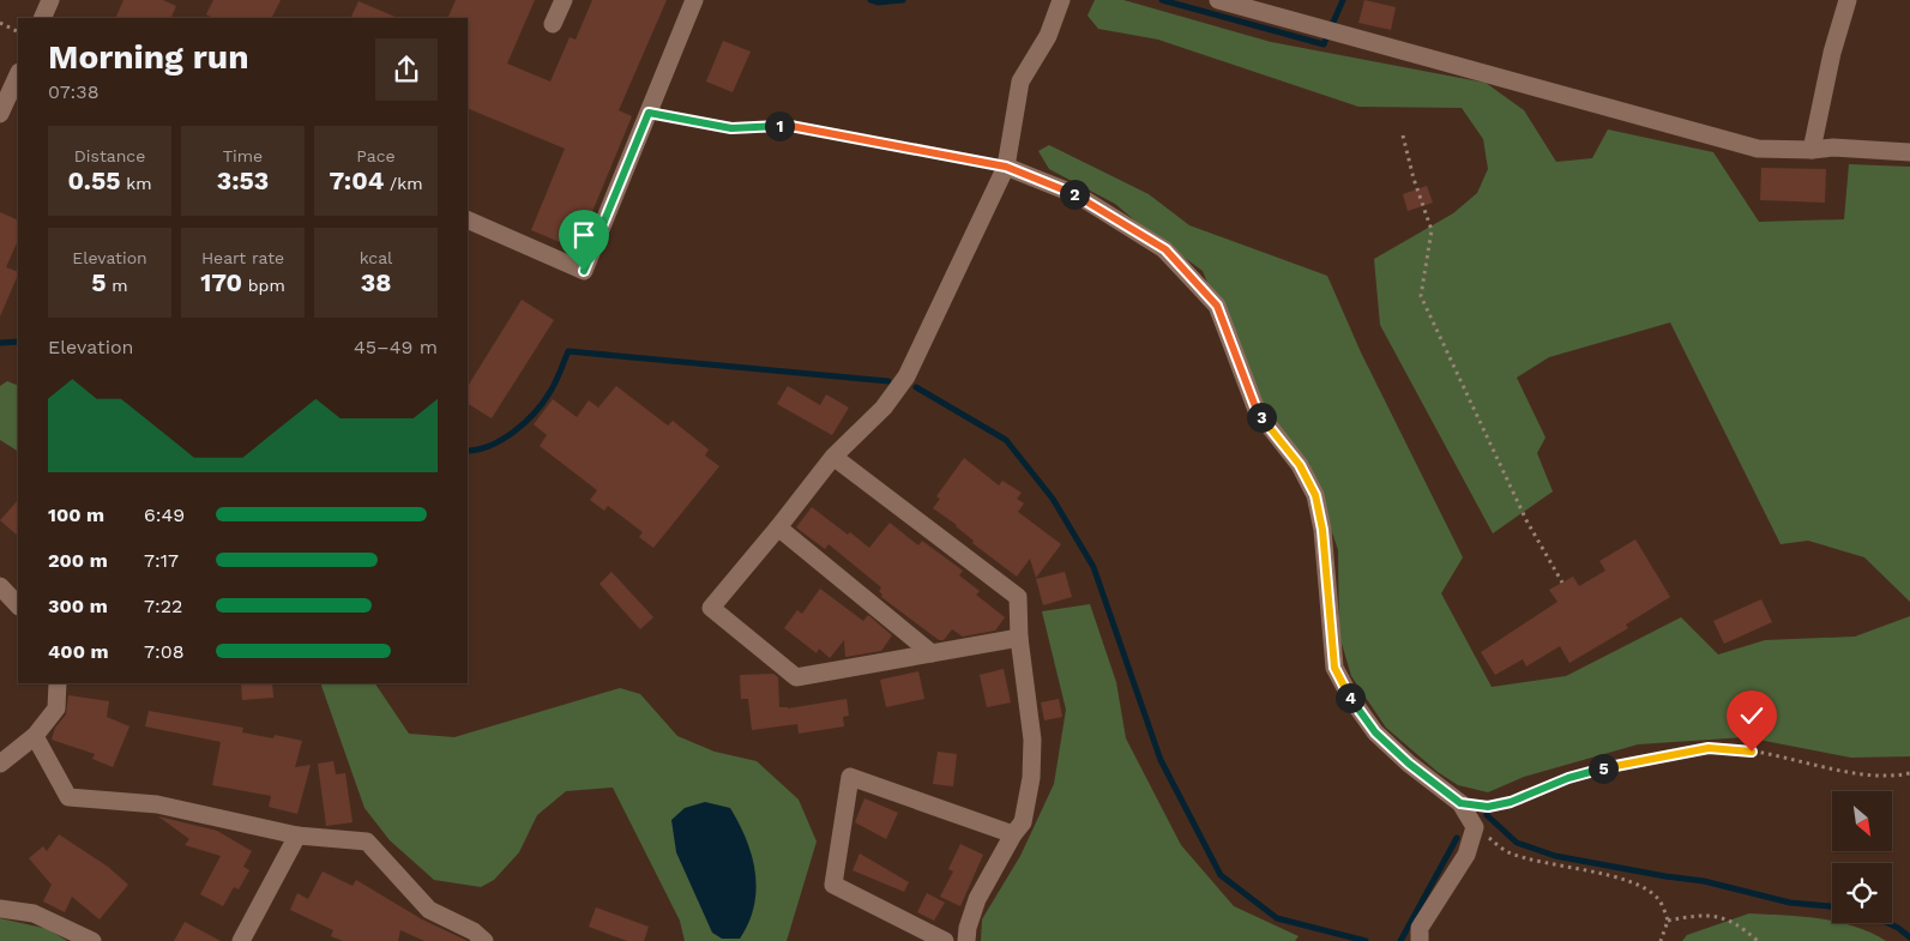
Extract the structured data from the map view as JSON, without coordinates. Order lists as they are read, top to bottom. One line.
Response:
{"north":"bottom right","page":{"heading":["Morning run","07:38"],"pins":["1","2","3","4","5"],"stats":[["Distance","0.55 km"],["Time","3:53"],["Pace","7:04 /km"],["Elevation","5 m"],["Heart rate","170 bpm"],["kcal","38"]],"chart":["Elevation","45–49 m"],"list":[{"name":"100 m","note":"6:49"},{"name":"200 m","note":"7:17"},{"name":"300 m","note":"7:22"},{"name":"400 m","note":"7:08"}]}}
